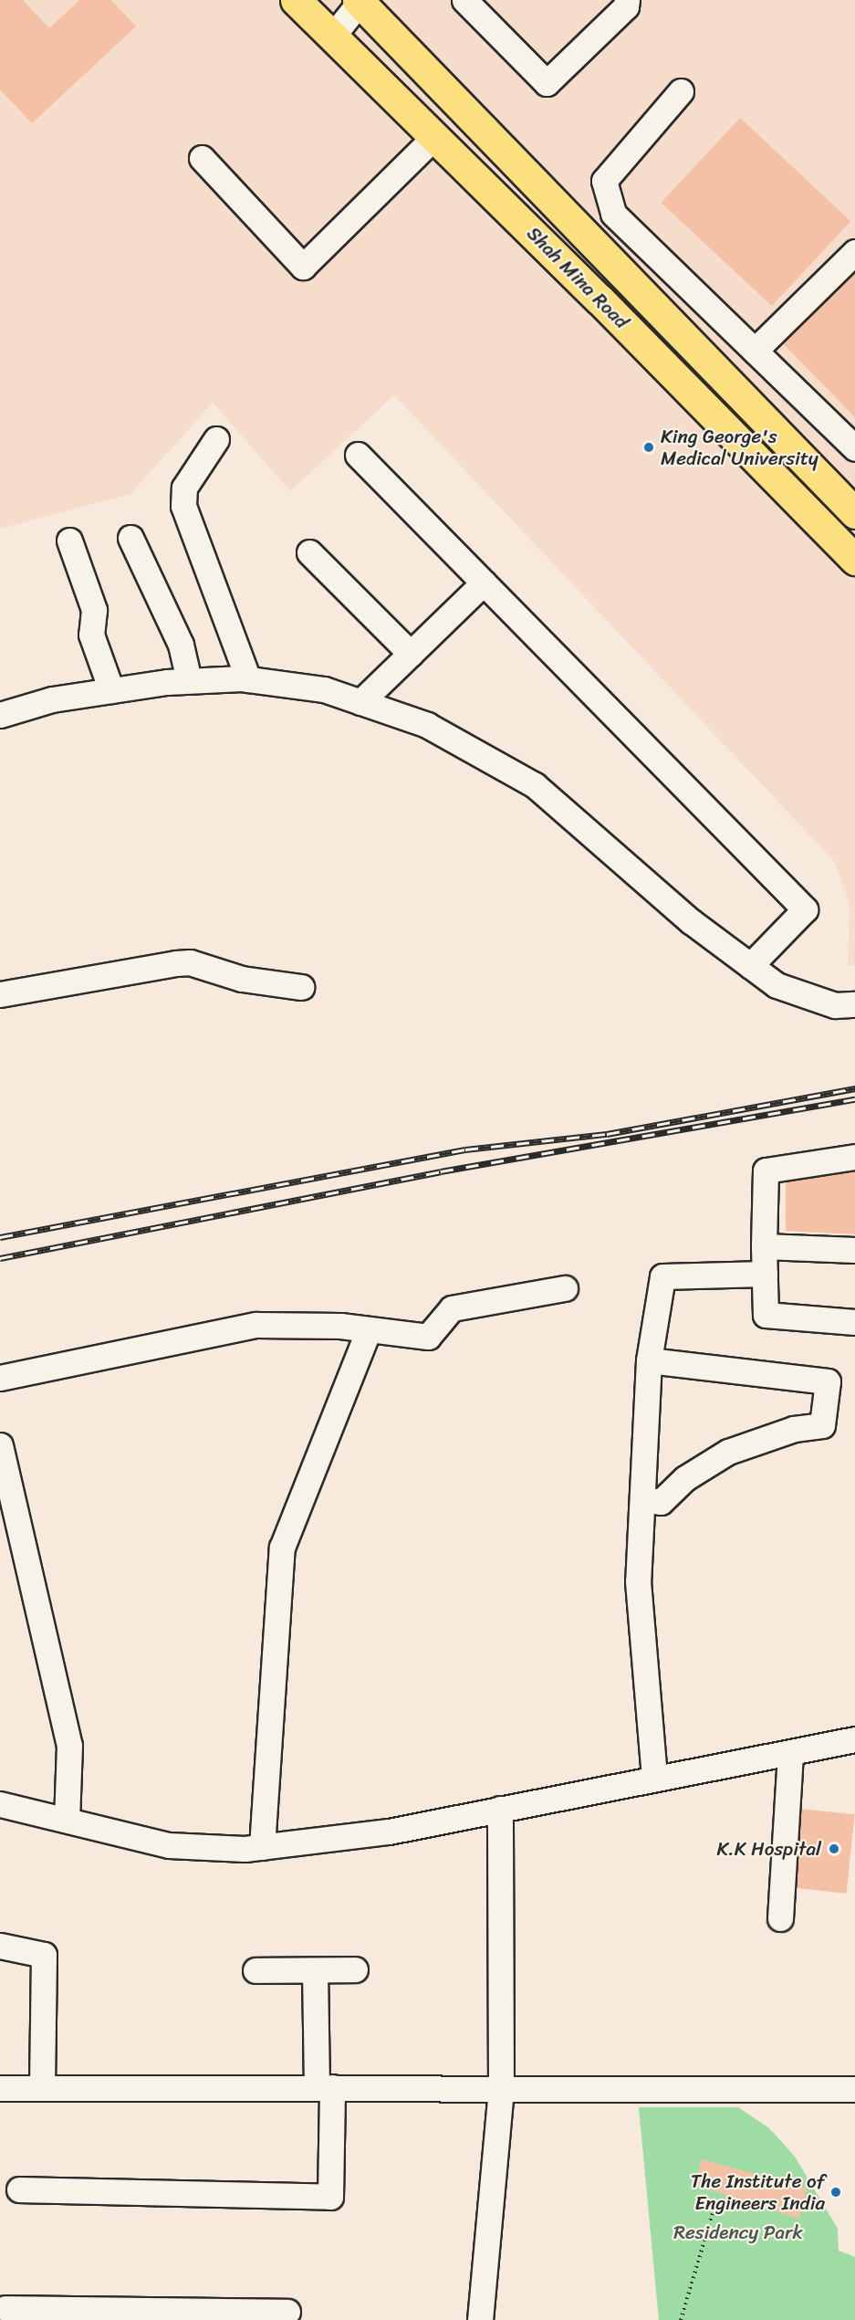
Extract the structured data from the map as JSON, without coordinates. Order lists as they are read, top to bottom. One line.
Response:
{"streets":{"main road":["Shah Mina Road"]},"parks":["Residency Park"],"places":["King George's Medical University","K.K Hospital","The Institute of Engineers India"]}
